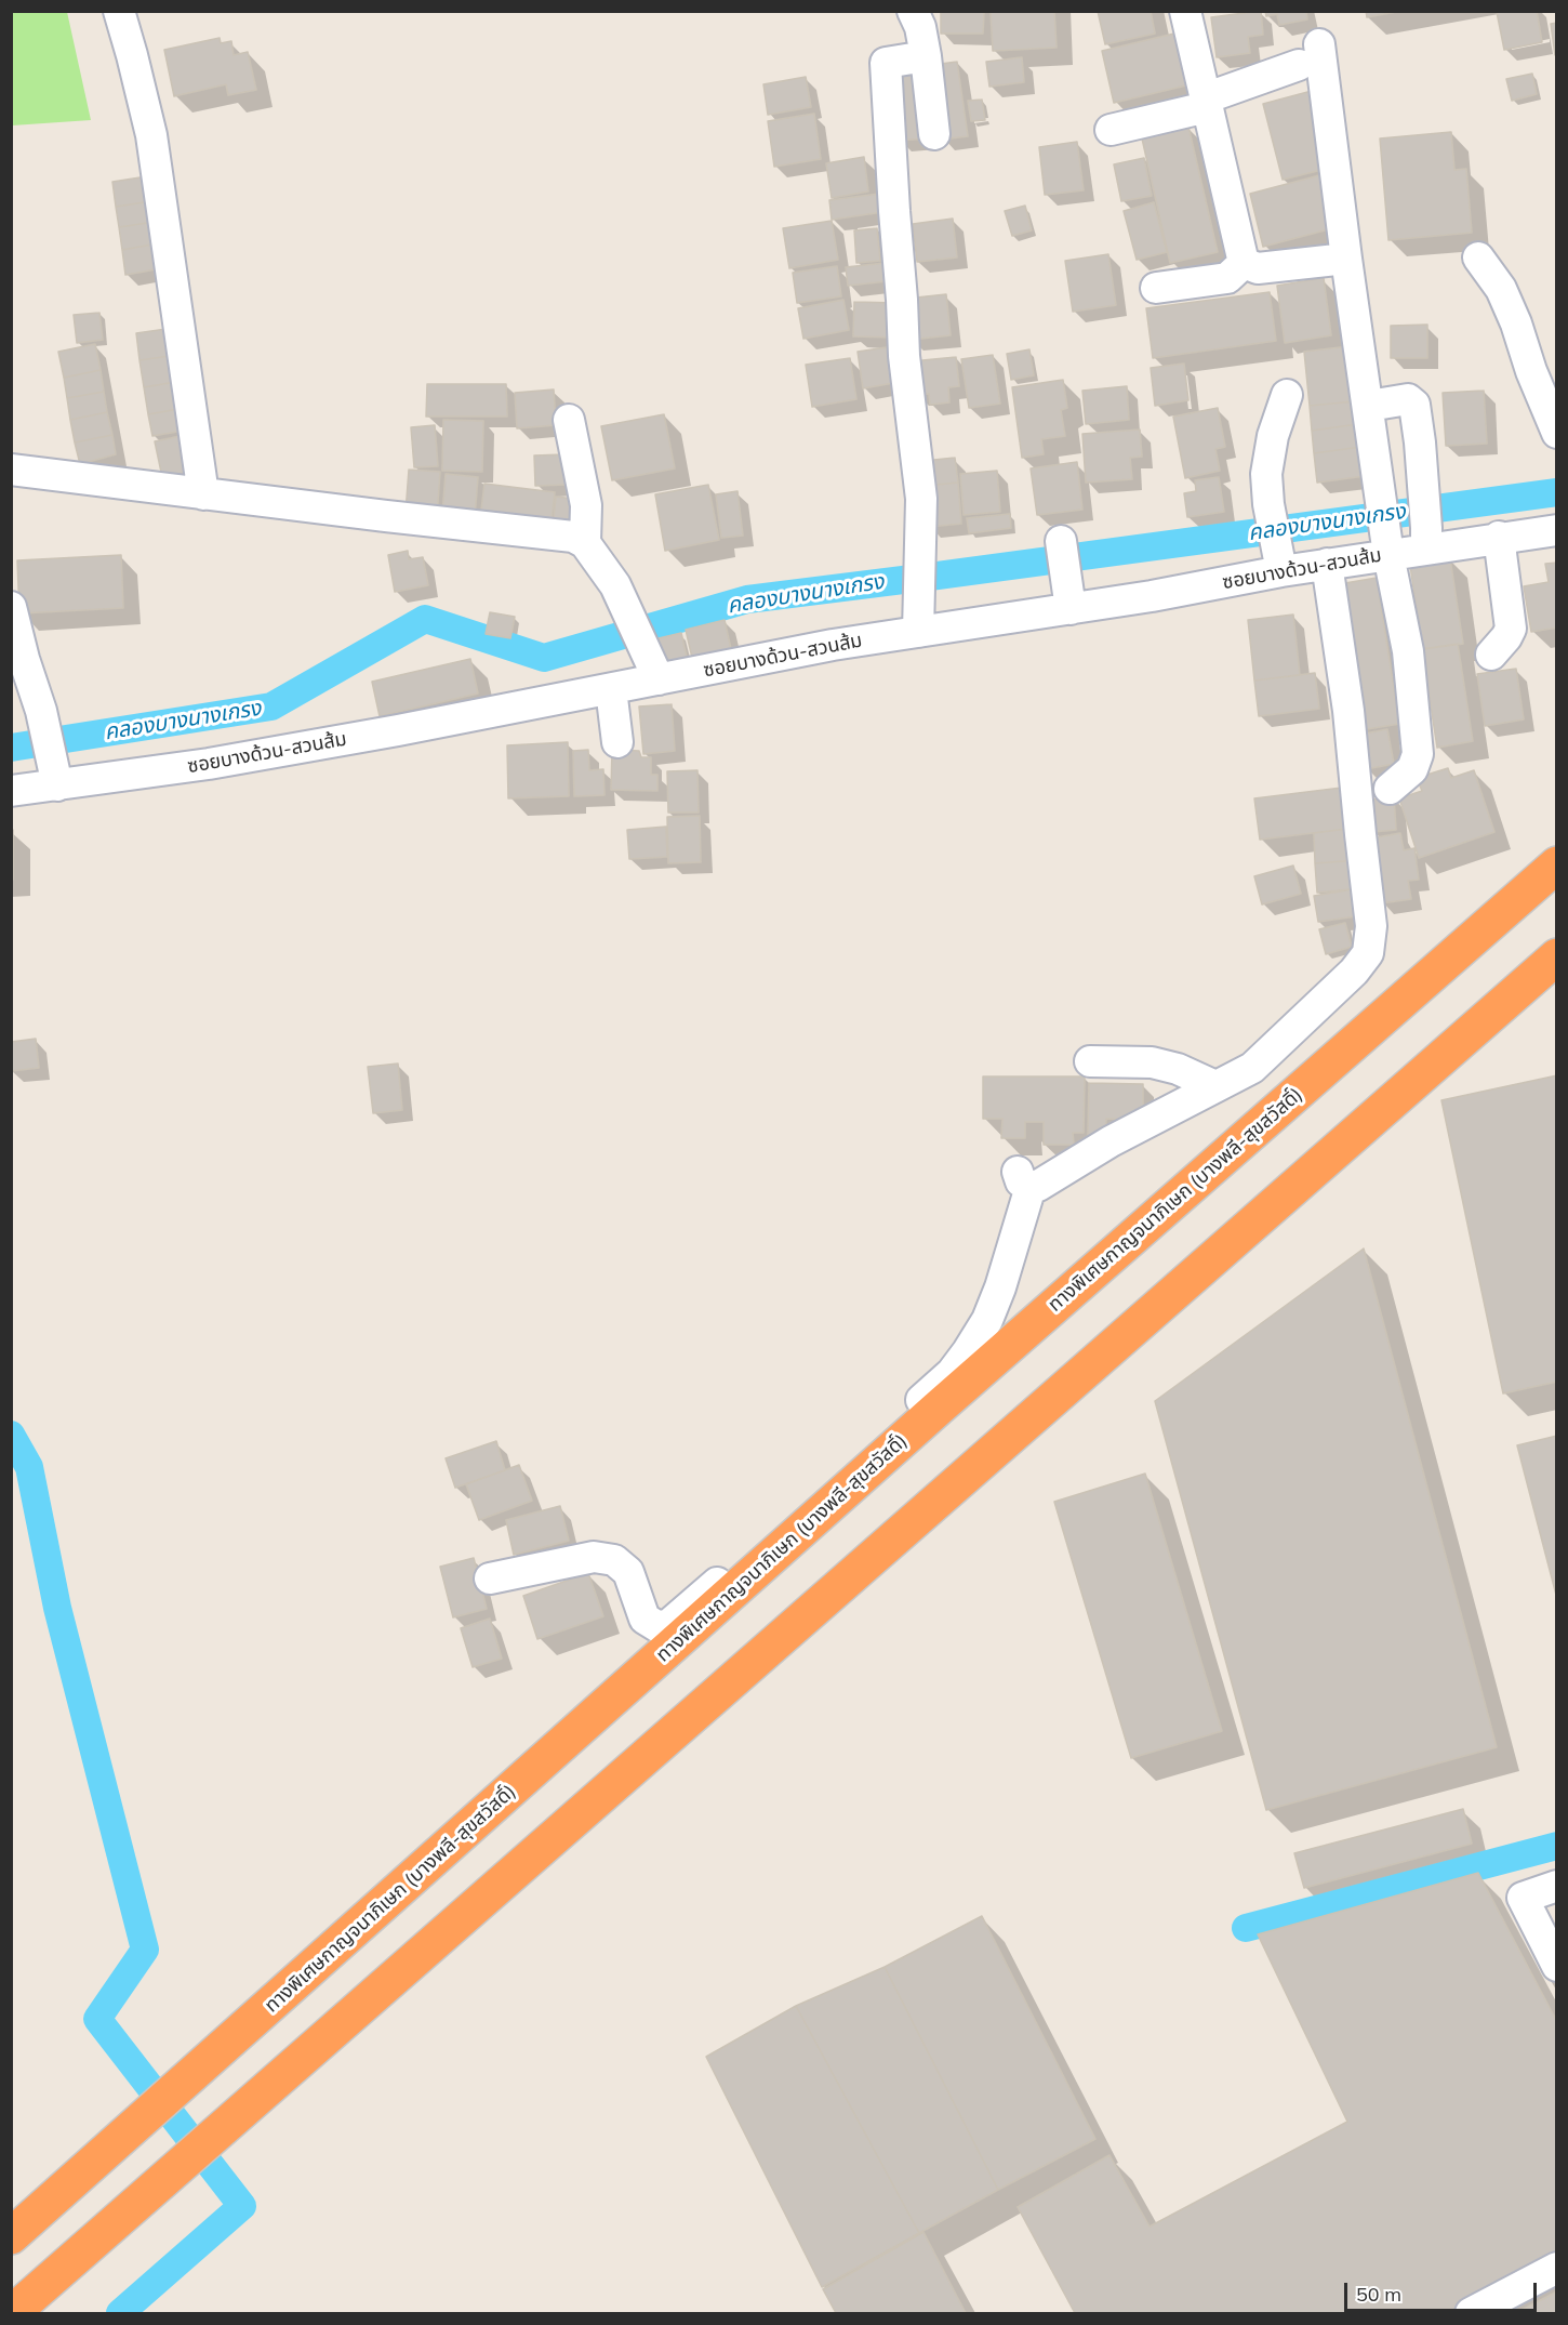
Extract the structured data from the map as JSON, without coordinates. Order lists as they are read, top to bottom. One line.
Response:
{"streets":{"highway":["ทางพิเศษกาญจนาภิเษก (บางพลี-สุขสวัสดิ์)"],"street":["ซอยบางด้วน-สวนส้ม"]},"water":["คลองบางนางเกรง"],"scale_bar":"50 m"}
